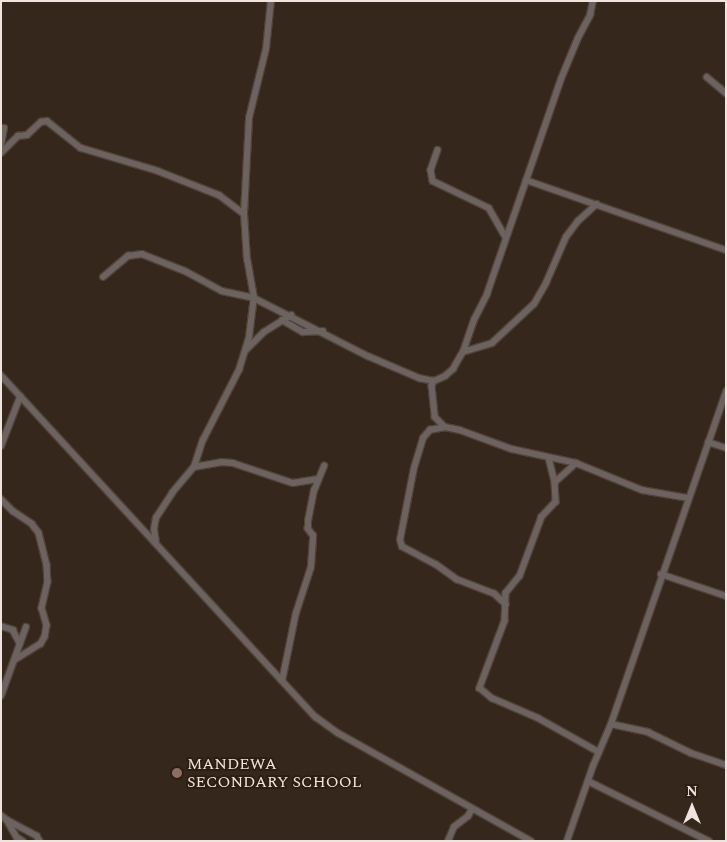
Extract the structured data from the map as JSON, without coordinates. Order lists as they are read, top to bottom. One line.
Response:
{"places":["MANDEWA SECONDARY SCHOOL"],"north":"top"}
